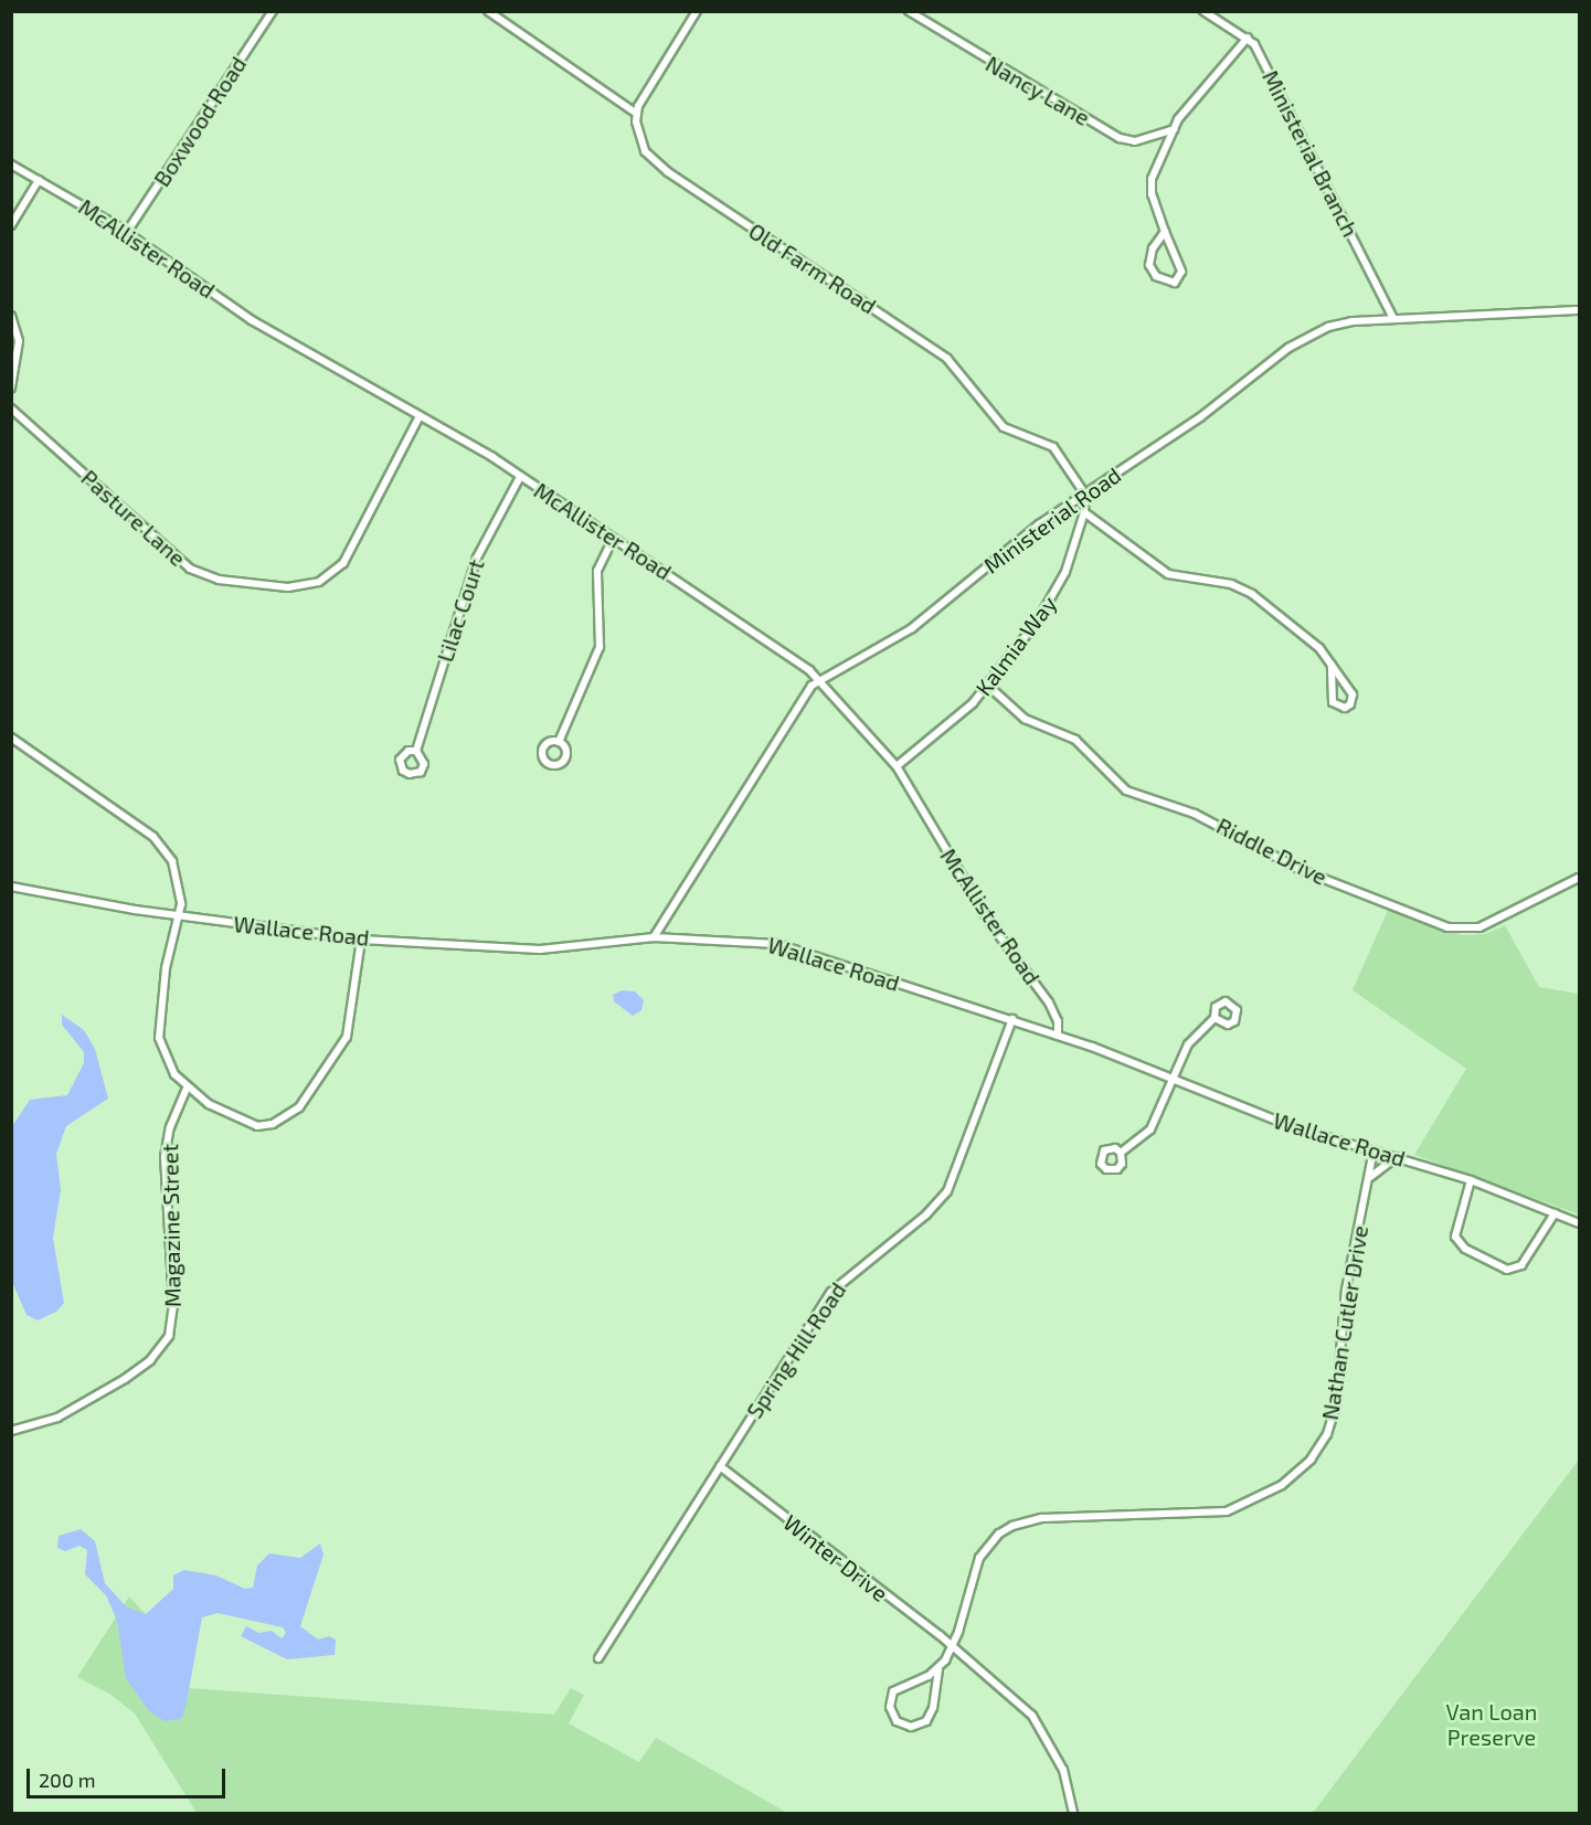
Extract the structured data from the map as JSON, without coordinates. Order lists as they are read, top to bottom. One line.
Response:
{"streets":{"street":["Nancy Lane","Boxwood Road","Ministerial Branch","McAllister Road","Old Farm Road","Pasture Lane","Ministerial Road","Lilac Court","Kalmia Way","Riddle Drive","Wallace Road","Magazine Street","Nathan Cutler Drive","Spring Hill Road","Winter Drive"]},"crossings":[["Boxwood Road","McAllister Road"],["Ministerial Branch","Ministerial Road"],["McAllister Road","Pasture Lane"],["McAllister Road","Ministerial Road"],["McAllister Road","Lilac Court"],["McAllister Road","Kalmia Way"],["McAllister Road","Wallace Road"],["Old Farm Road","Ministerial Road"],["Old Farm Road","Kalmia Way"],["Ministerial Road","Kalmia Way"],["Ministerial Road","Wallace Road"],["Kalmia Way","Riddle Drive"],["Wallace Road","Magazine Street"],["Wallace Road","Nathan Cutler Drive"],["Wallace Road","Spring Hill Road"],["Nathan Cutler Drive","Winter Drive"],["Spring Hill Road","Winter Drive"]],"parks":["Van Loan Preserve"],"scale_bar":"200 m"}
